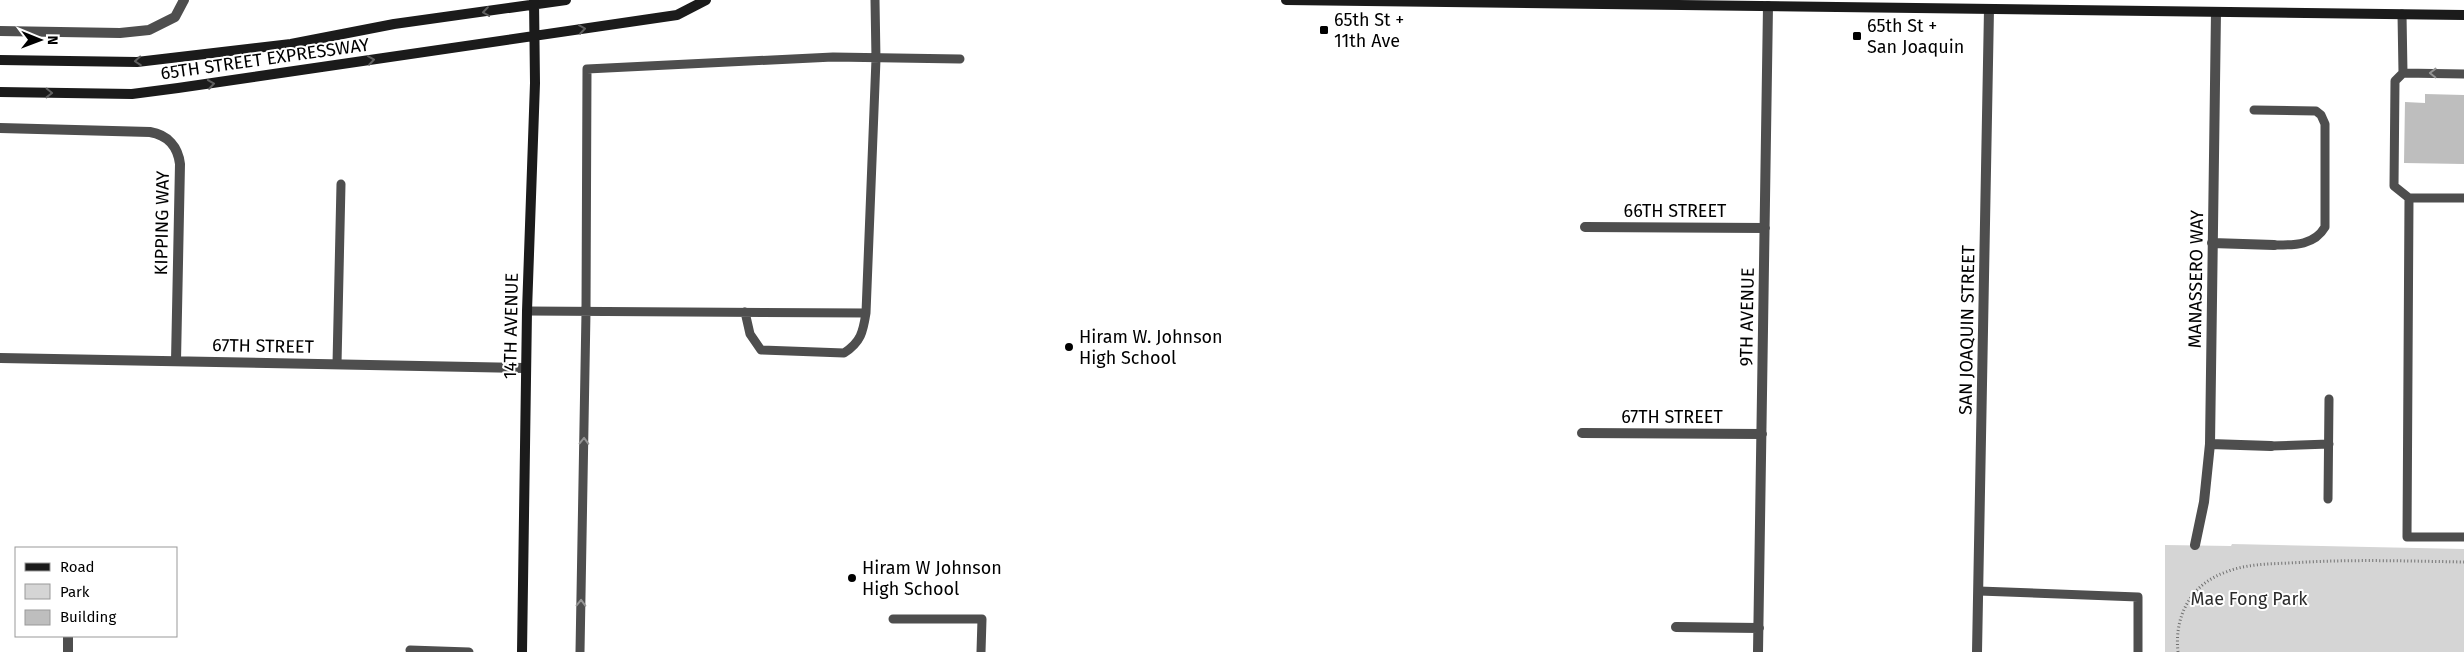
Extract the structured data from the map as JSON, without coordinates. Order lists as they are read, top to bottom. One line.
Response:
{"streets":{"main road":["65TH STREET EXPRESSWAY","14TH AVENUE"],"street":["66TH STREET","KIPPING WAY","MANASSERO WAY","9TH AVENUE","SAN JOAQUIN STREET","67TH STREET"]},"crossings":[["65TH STREET EXPRESSWAY","14TH AVENUE"],["66TH STREET","9TH AVENUE"],["KIPPING WAY","67TH STREET"],["9TH AVENUE","67TH STREET"],["14TH AVENUE","67TH STREET"]],"parks":["Mae Fong Park"],"places":{"transit":["65th St + 11th Ave","65th St + San Joaquin"],"other":["Hiram W. Johnson High School","Hiram W Johnson High School"]},"legend":["Road","Park","Building"],"north":"right"}
